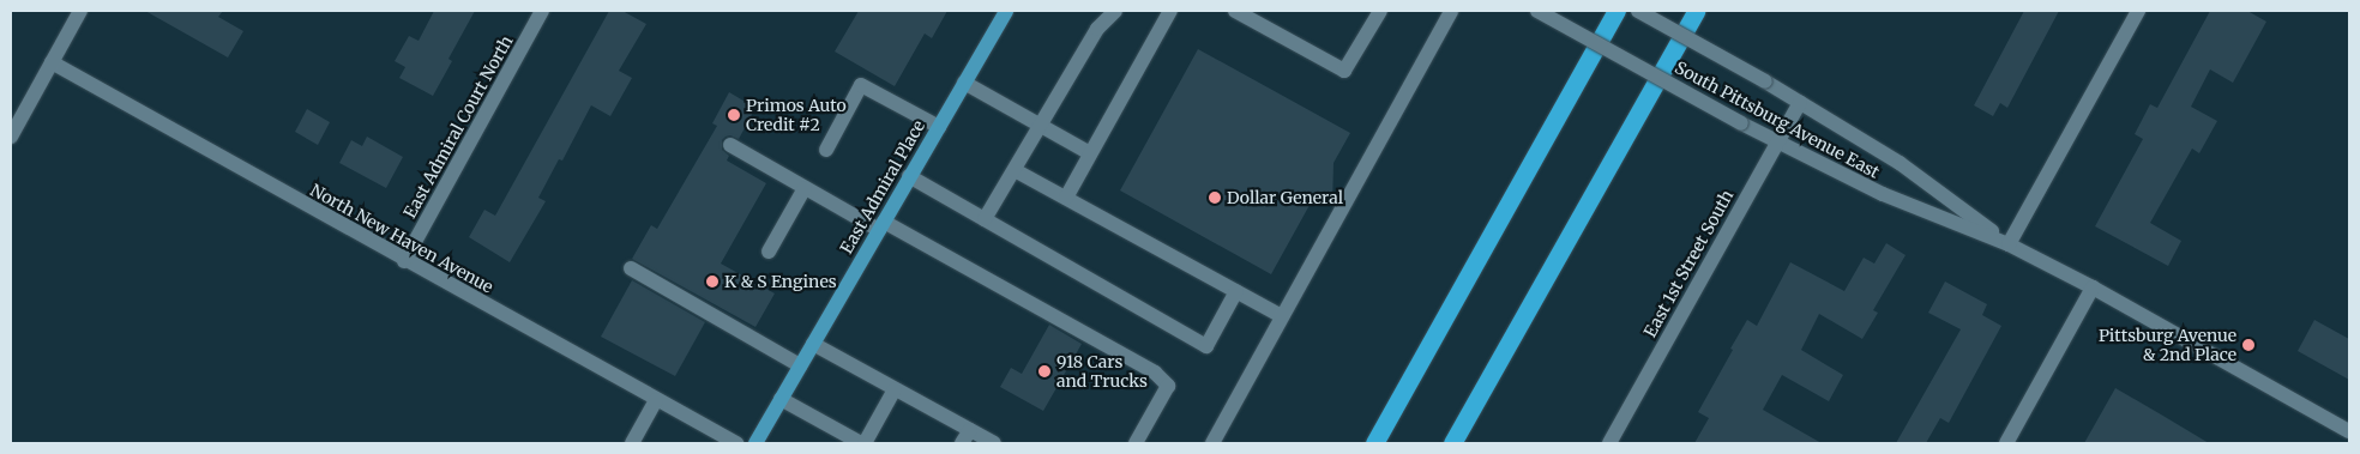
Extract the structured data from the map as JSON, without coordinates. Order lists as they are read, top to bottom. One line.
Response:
{"streets":{"main road":["East Admiral Place"],"street":["South Pittsburg Avenue East","East Admiral Court North","North New Haven Avenue","East 1st Street South"]},"crossings":[["South Pittsburg Avenue East","East 1st Street South"],["East Admiral Court North","North New Haven Avenue"]],"places":["Primos Auto Credit #2","Dollar General","K & S Engines","Pittsburg Avenue & 2nd Place","918 Cars and Trucks"]}
